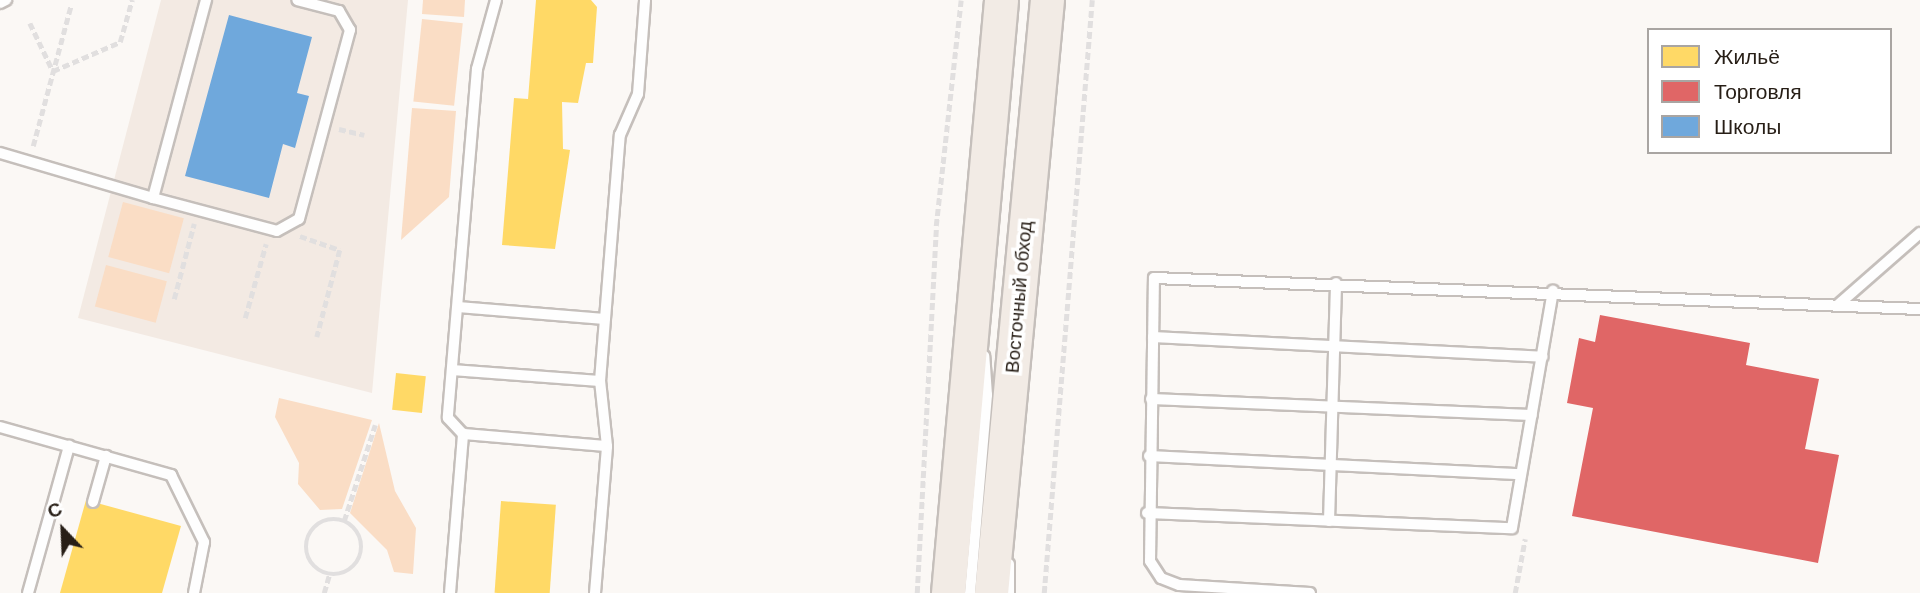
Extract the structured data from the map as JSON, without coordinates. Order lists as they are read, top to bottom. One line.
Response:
{"streets":{"main road":["Восточный обход"]},"legend":["Жильё","Торговля","Школы"],"north":"top left"}
